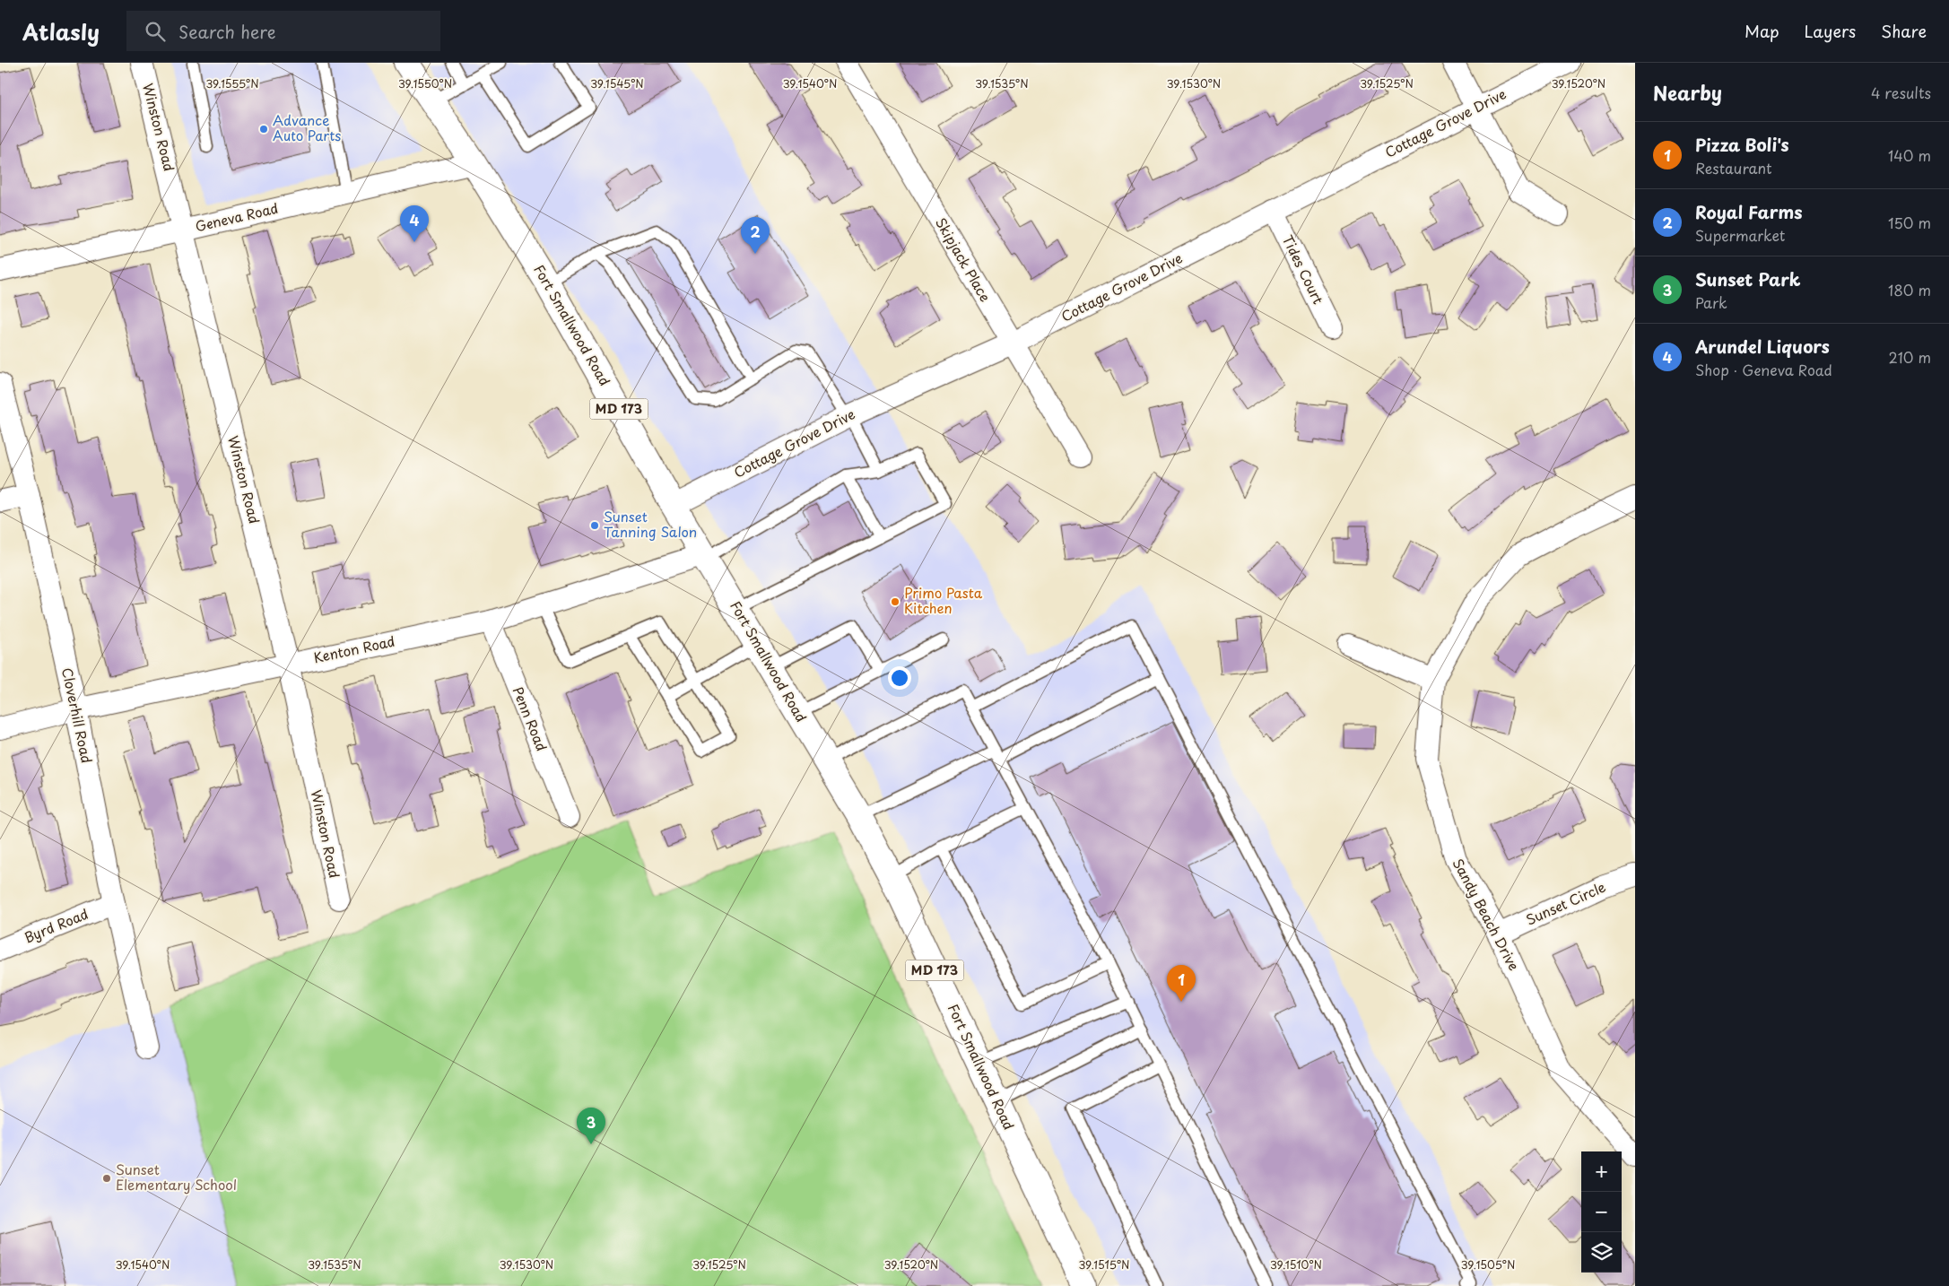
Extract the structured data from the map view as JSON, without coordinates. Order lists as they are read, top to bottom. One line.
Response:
{"streets":{"main road":["Fort Smallwood Road","MD 173"],"street":["Cottage Grove Drive","Winston Road","Geneva Road","Skipjack Place","Tides Court","Kenton Road","Cloverhill Road","Penn Road","Sunset Circle","Sandy Beach Drive","Byrd Road"]},"crossings":[["Cottage Grove Drive","Skipjack Place"],["Cottage Grove Drive","Tides Court"],["Cottage Grove Drive","Fort Smallwood Road"],["Winston Road","Geneva Road"],["Winston Road","Kenton Road"],["Geneva Road","Fort Smallwood Road"],["Fort Smallwood Road","Kenton Road"],["Kenton Road","Cloverhill Road"],["Kenton Road","Penn Road"],["Cloverhill Road","Byrd Road"],["Sunset Circle","Sandy Beach Drive"]],"places":["Advance Auto Parts","Sunset Tanning Salon","Primo Pasta Kitchen","Sunset Elementary School"],"page":{"header":"Atlasly","search":"Search here","nav":["Map","Layers","Share"],"heading":["Nearby","4 results"],"list":[{"mark":"1","name":"Pizza Boli's","note":"Restaurant","value":"140 m"},{"mark":"2","name":"Royal Farms","note":"Supermarket","value":"150 m"},{"mark":"3","name":"Sunset Park","note":"Park","value":"180 m"},{"mark":"4","name":"Arundel Liquors","note":"Shop · Geneva Road","value":"210 m"}],"pins":["4","2","1","3"],"map_buttons":["+","−"]},"coordinates":["39.1530°N","39.1520°N","39.1555°N","39.1550°N","39.1545°N","39.1540°N","39.1535°N","39.1525°N","39.1515°N","39.1510°N","39.1505°N"]}
